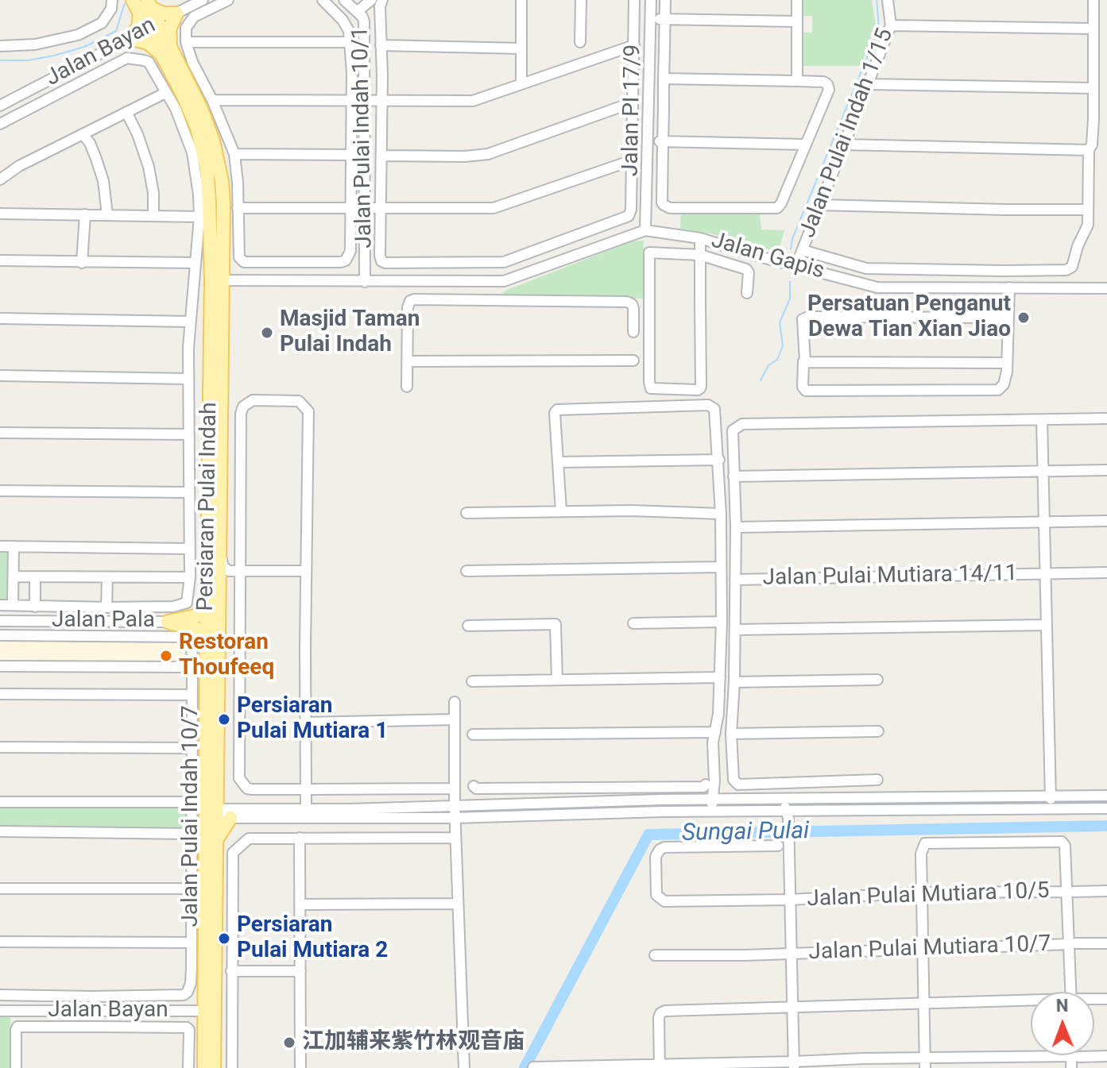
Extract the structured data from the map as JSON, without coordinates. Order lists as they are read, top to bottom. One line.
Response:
{"streets":{"main road":["Persiaran Pulai Indah"],"street":["Jalan Bayan","Jalan PI 17/9","Jalan Pulai Indah 1/15","Jalan Pulai Indah 10/1","Jalan Gapis","Jalan Pulai Mutiara 14/11","Jalan Pala","Jalan Pulai Indah 10/7","Jalan Pulai Mutiara 10/5","Jalan Pulai Mutiara 10/7"]},"crossings":[["Jalan Bayan","Persiaran Pulai Indah"],["Jalan PI 17/9","Jalan Pulai Indah 10/1"],["Jalan Pulai Indah 1/15","Jalan Gapis"],["Persiaran Pulai Indah","Jalan Pala"]],"water":["Sungai Pulai"],"places":["Persatuan Penganut Dewa Tian Xian Jiao","Masjid Taman Pulai Indah","Restoran Thoufeeq","Persiaran Pulai Mutiara 1","Persiaran Pulai Mutiara 2","江加辅来紫竹林观音庙"],"north":"top"}
